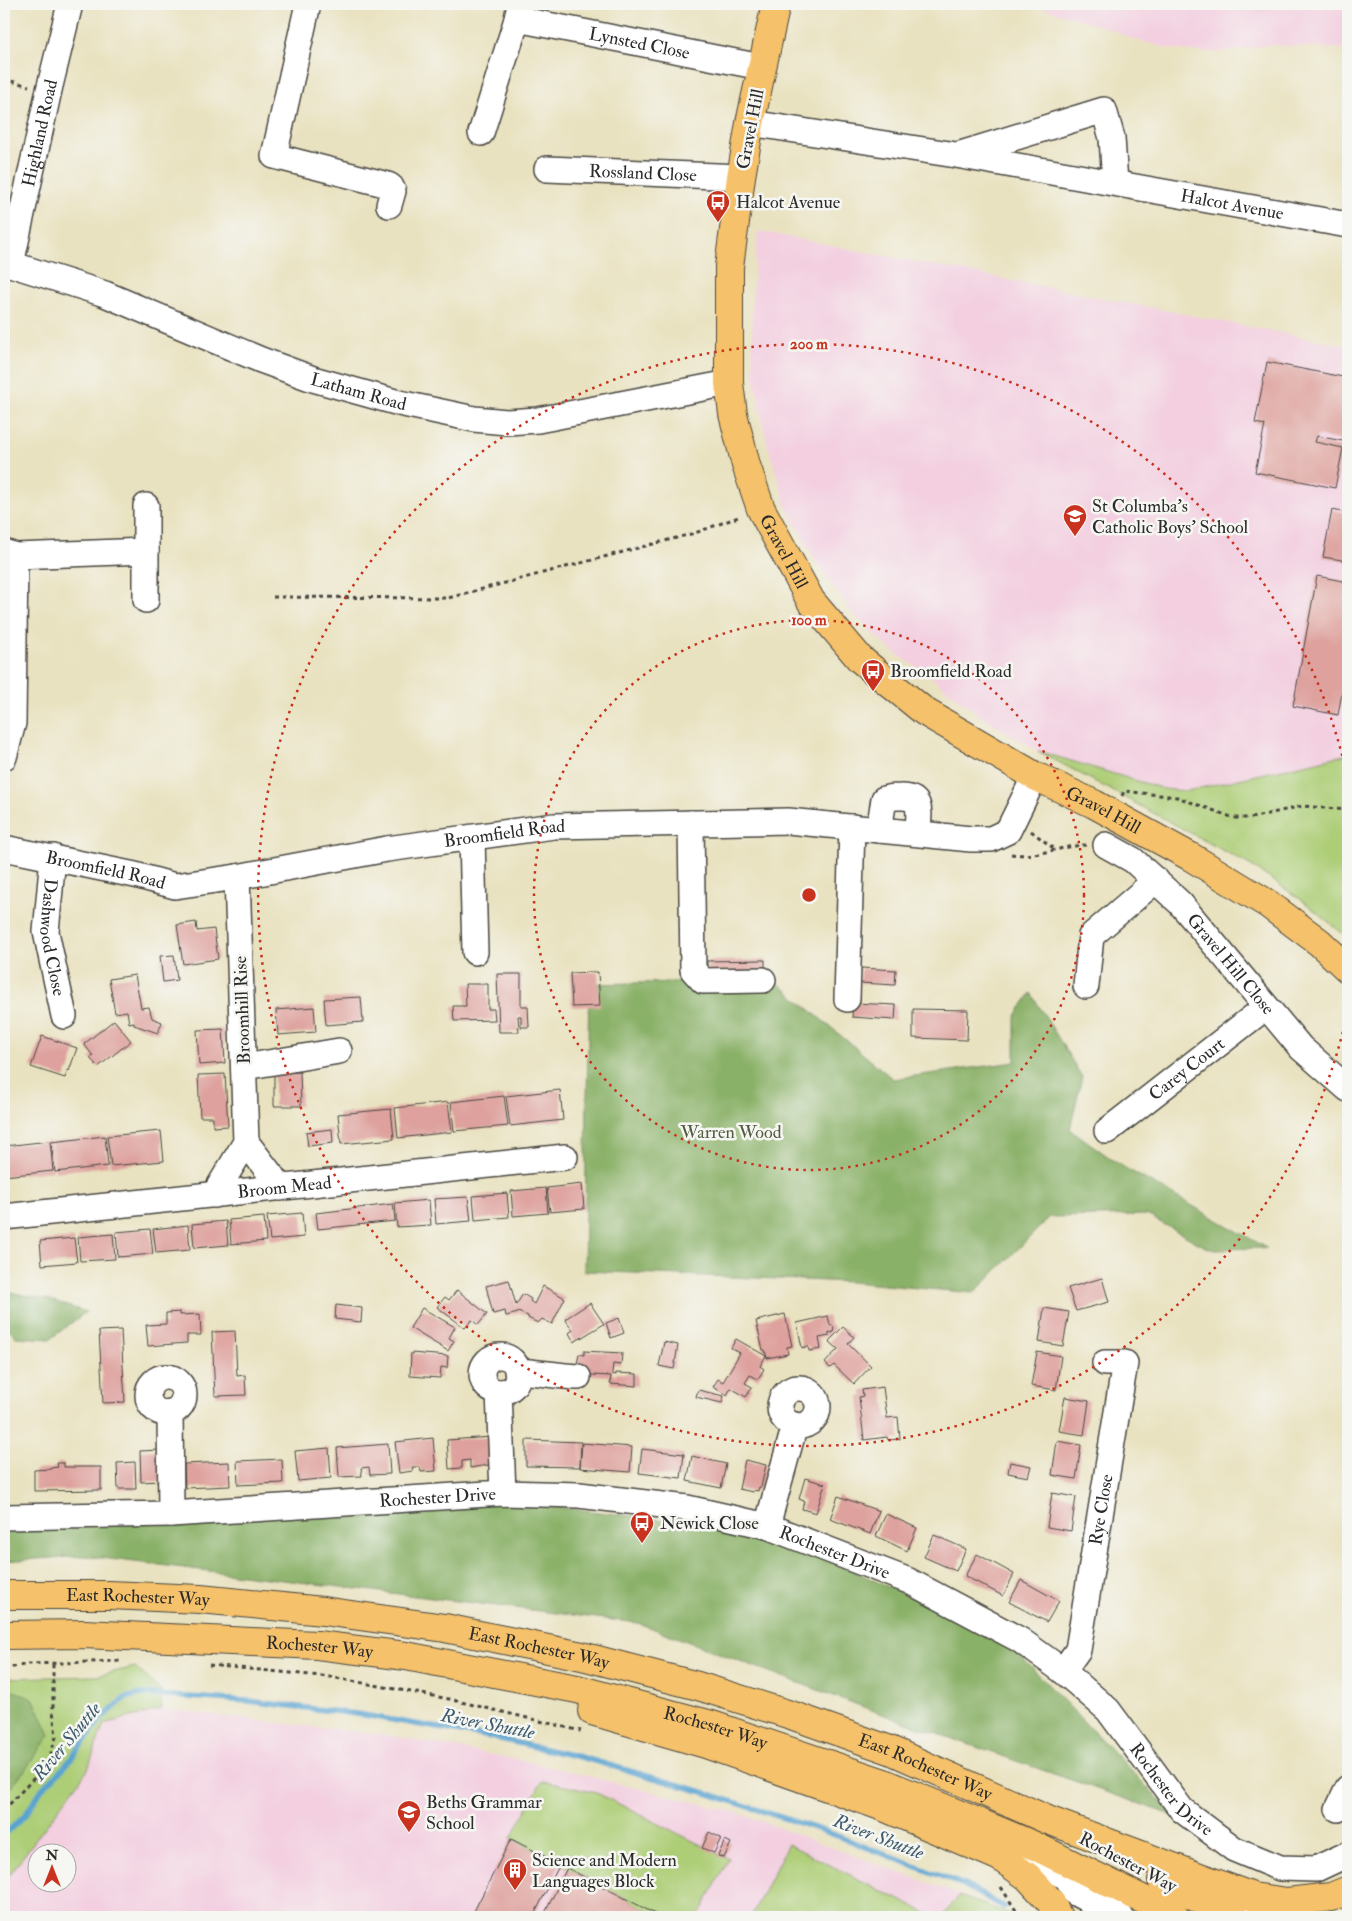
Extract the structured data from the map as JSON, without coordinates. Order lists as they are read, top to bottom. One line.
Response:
{"streets":{"main road":["Gravel Hill","East Rochester Way","Rochester Way"],"street":["Lynsted Close","Highland Road","Rossland Close","Halcot Avenue","Latham Road","Broomfield Road","Dashwood Close","Gravel Hill Close","Broomhill Rise","Carey Court","Broom Mead","Rochester Drive","Rye Close"]},"crossings":[["Lynsted Close","Gravel Hill"],["Gravel Hill","Rossland Close"],["Gravel Hill","Halcot Avenue"],["Gravel Hill","Latham Road"],["Gravel Hill","Broomfield Road"],["Highland Road","Latham Road"],["Broomfield Road","Dashwood Close"],["Broomfield Road","Broomhill Rise"],["Gravel Hill Close","Carey Court"],["Rochester Drive","Rye Close"],["East Rochester Way","Rochester Way"]],"water":["River Shuttle"],"parks":["Warren Wood"],"places":{"bus stop":["Halcot Avenue","Broomfield Road","Newick Close"],"school or university":["St Columba's Catholic Boys' School","Beths Grammar School"],"building":["Science and Modern Languages Block"]},"north":"top","rings":["200 m","100 m"]}
